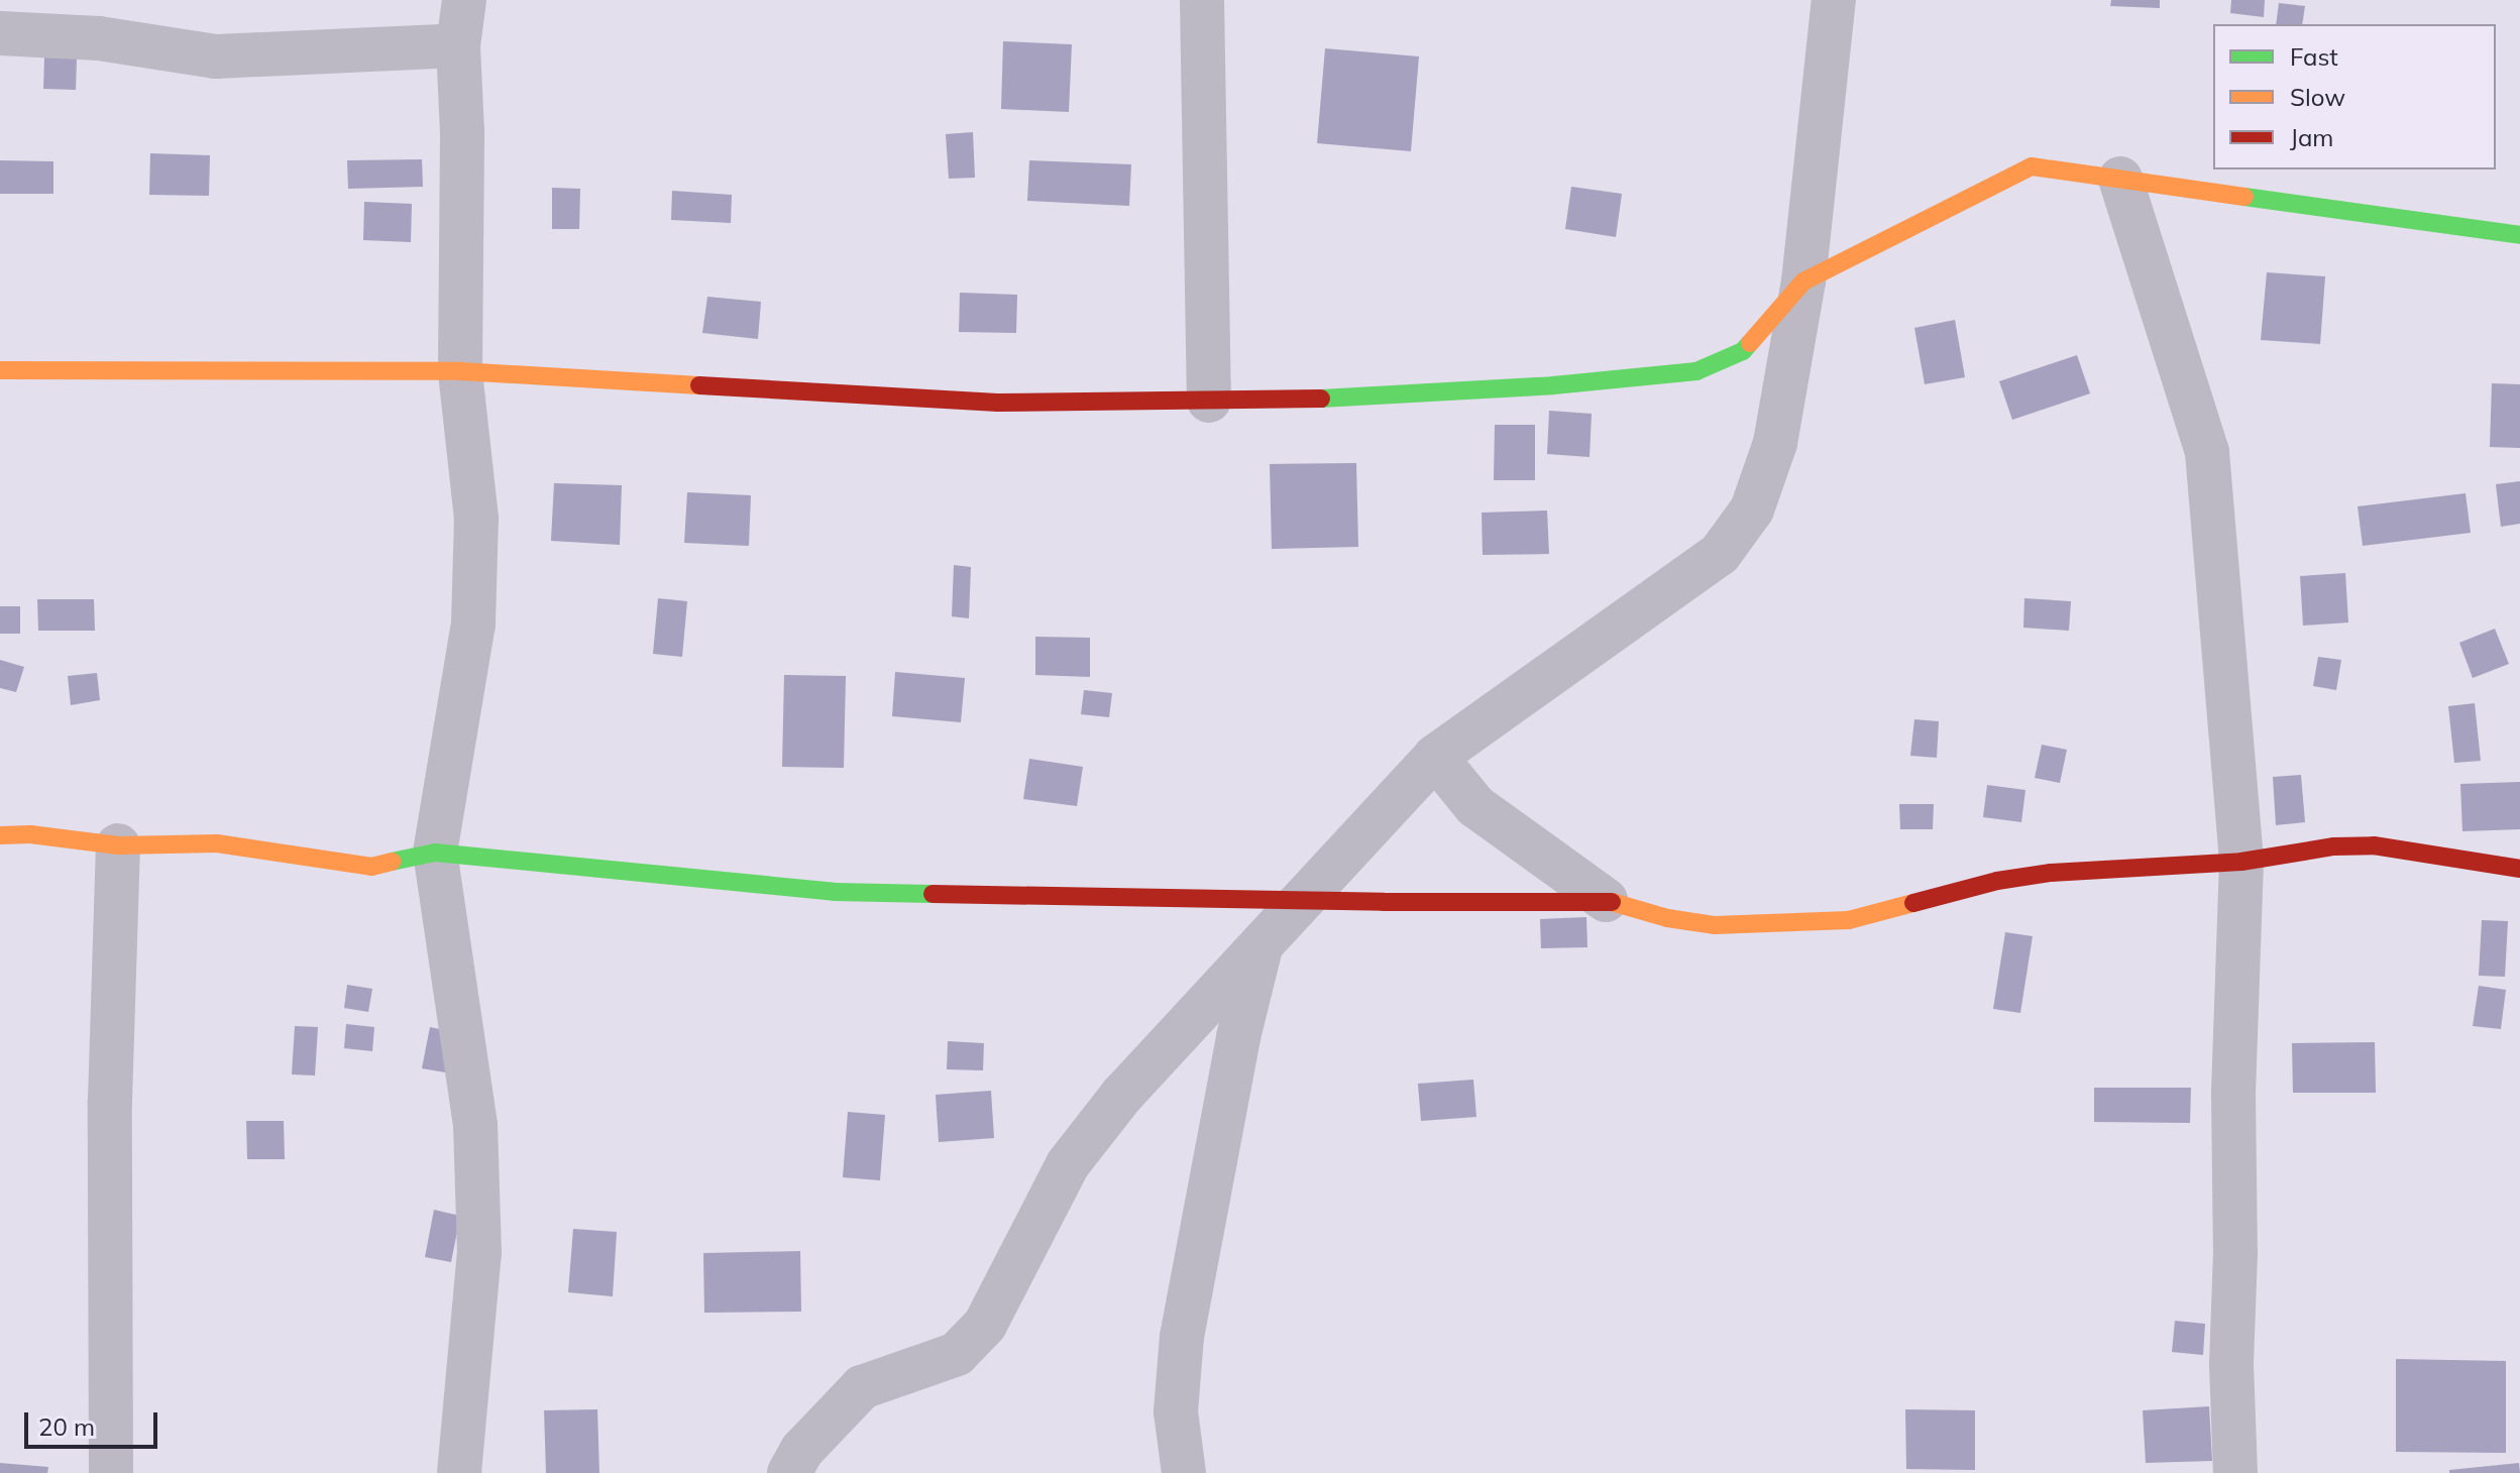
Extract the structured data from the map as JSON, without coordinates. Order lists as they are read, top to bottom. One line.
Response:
{"legend":["Fast","Slow","Jam"],"scale_bar":"20 m"}
